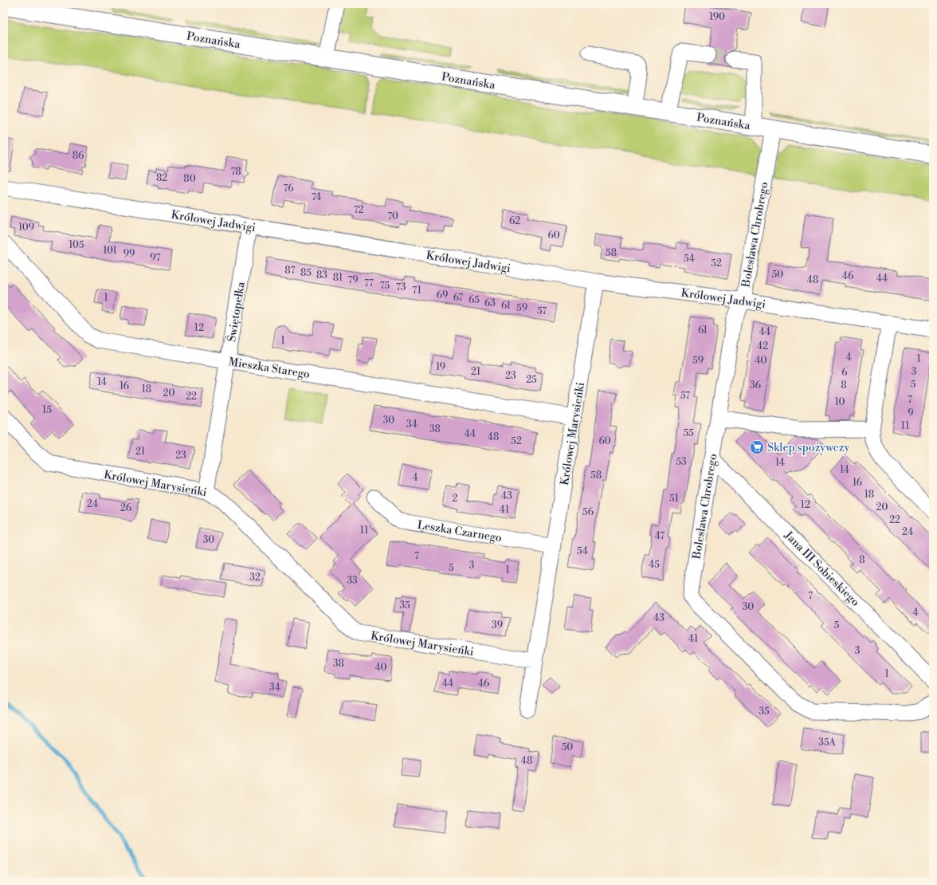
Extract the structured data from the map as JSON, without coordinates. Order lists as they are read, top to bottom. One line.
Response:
{"streets":{"main road":["Poznańska"],"street":["Królowej Jadwigi","Bolesława Chrobrego","Świętopełka","Mieszka Starego","Królowej Marysieńki","Leszka Czarnego","Jana III Sobieskiego"]},"crossings":[["Poznańska","Bolesława Chrobrego"],["Królowej Jadwigi","Bolesława Chrobrego"],["Królowej Jadwigi","Świętopełka"],["Królowej Jadwigi","Królowej Marysieńki"],["Bolesława Chrobrego","Jana III Sobieskiego"],["Świętopełka","Mieszka Starego"],["Świętopełka","Królowej Marysieńki"],["Mieszka Starego","Królowej Marysieńki"],["Królowej Marysieńki","Leszka Czarnego"]],"places":{"supermarket":["Sklep spożywczy"]},"house_numbers":["190","86","78","82","80","76","74","72","70","62","109","60","105","101","58","99","97","54","52","87","85","50","83","46","81","44","79","48","77","75","73","71","69","1","67","65","63","61","59","57","12","61","44","1","42","4","1","59","40","19","21","3","6","23","25","14","5","36","8","16","18","20","57","22","7","10","15","9","30","34","11","38","55","44","48","52","60","21","23","53","14","14","58","4","16","18","43","2","51","24","12","20","26","41","56","22","11","24","47","30","54","7","8","45","3","5","1","32","33","7","35","30","4","43","39","5","41","3","38","40","1","44","46","34","35","35A","50","48"]}
